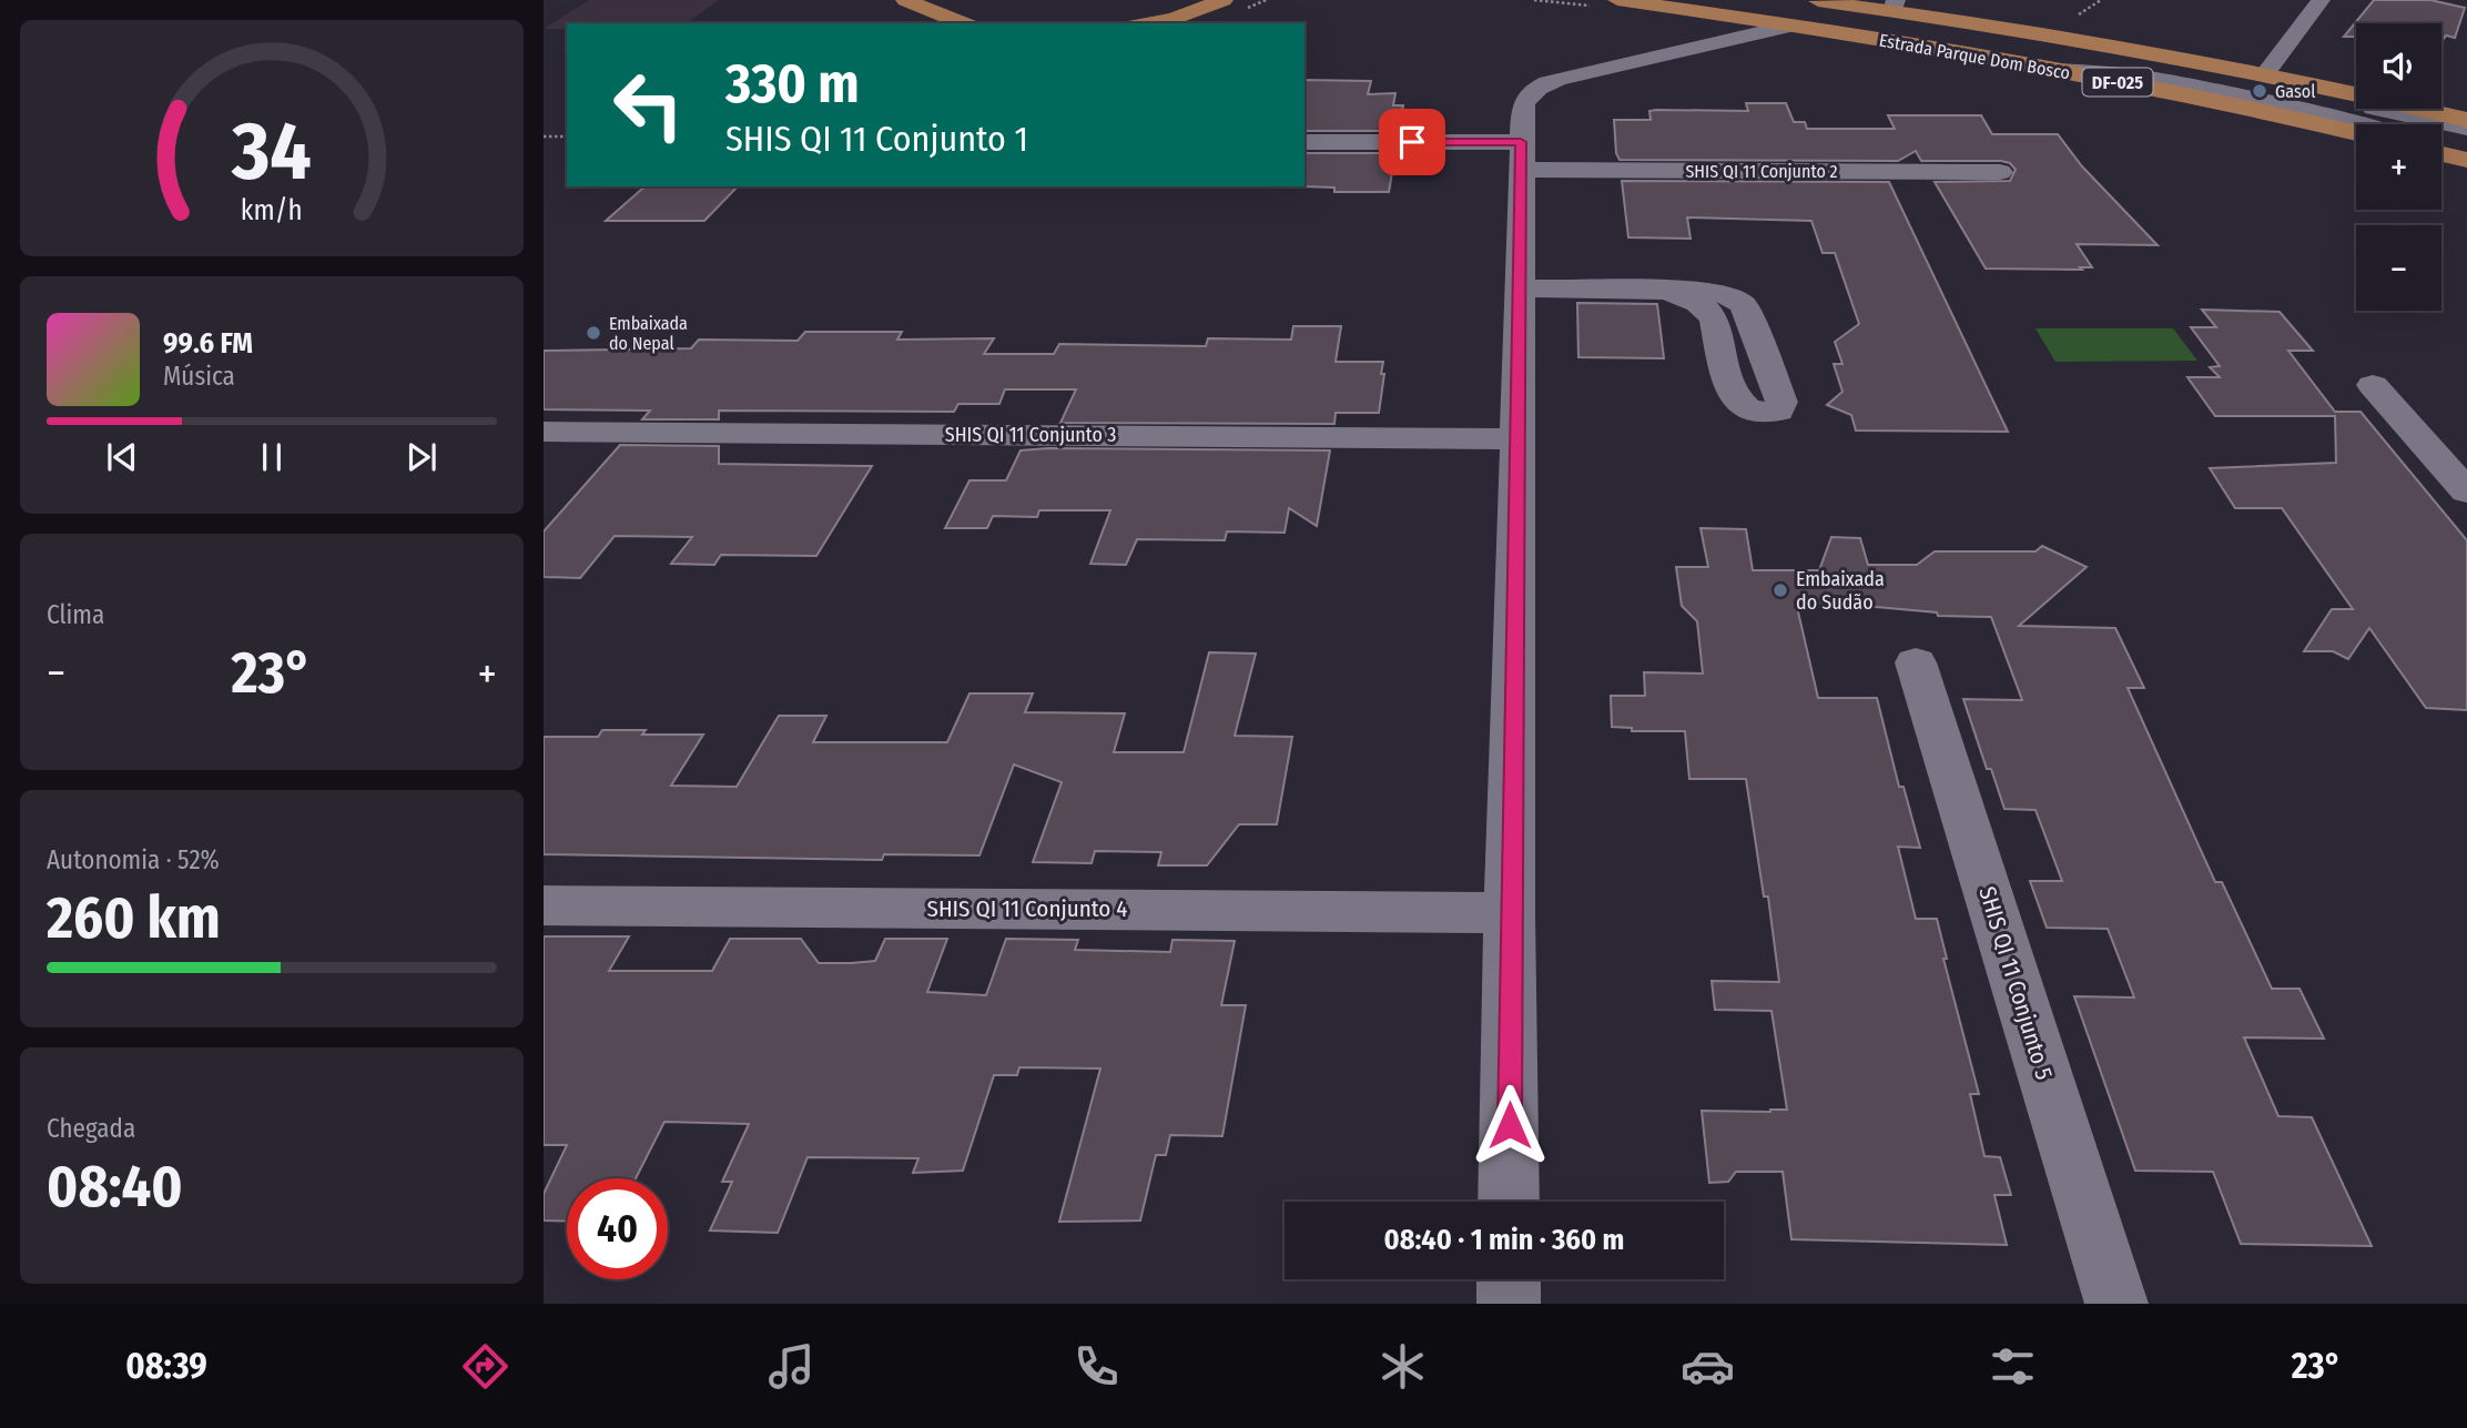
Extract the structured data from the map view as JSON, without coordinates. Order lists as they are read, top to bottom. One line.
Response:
{"streets":{"main road":["Estrada Parque Dom Bosco","DF-025"],"street":["SHIS QI 11 Conjunto 2","SHIS QI 11 Conjunto 3","SHIS QI 11 Conjunto 4","SHIS QI 11 Conjunto 5"]},"places":["Gasol","Embaixada do Nepal","Embaixada do Sudão"],"page":{"map_buttons":["+","−"],"turn":["330 m","SHIS QI 11 Conjunto 1"],"song":["99.6 FM","Música"],"tile":["Clima",["Autonomia · 52%","260 km"],["Chegada","08:40"]],"heat":["−","23°","+"],"limit":"40","trip":"08:40 · 1 min · 360 m","tabs":["08:39","23°"],"gauge":["34","km/h"]}}
